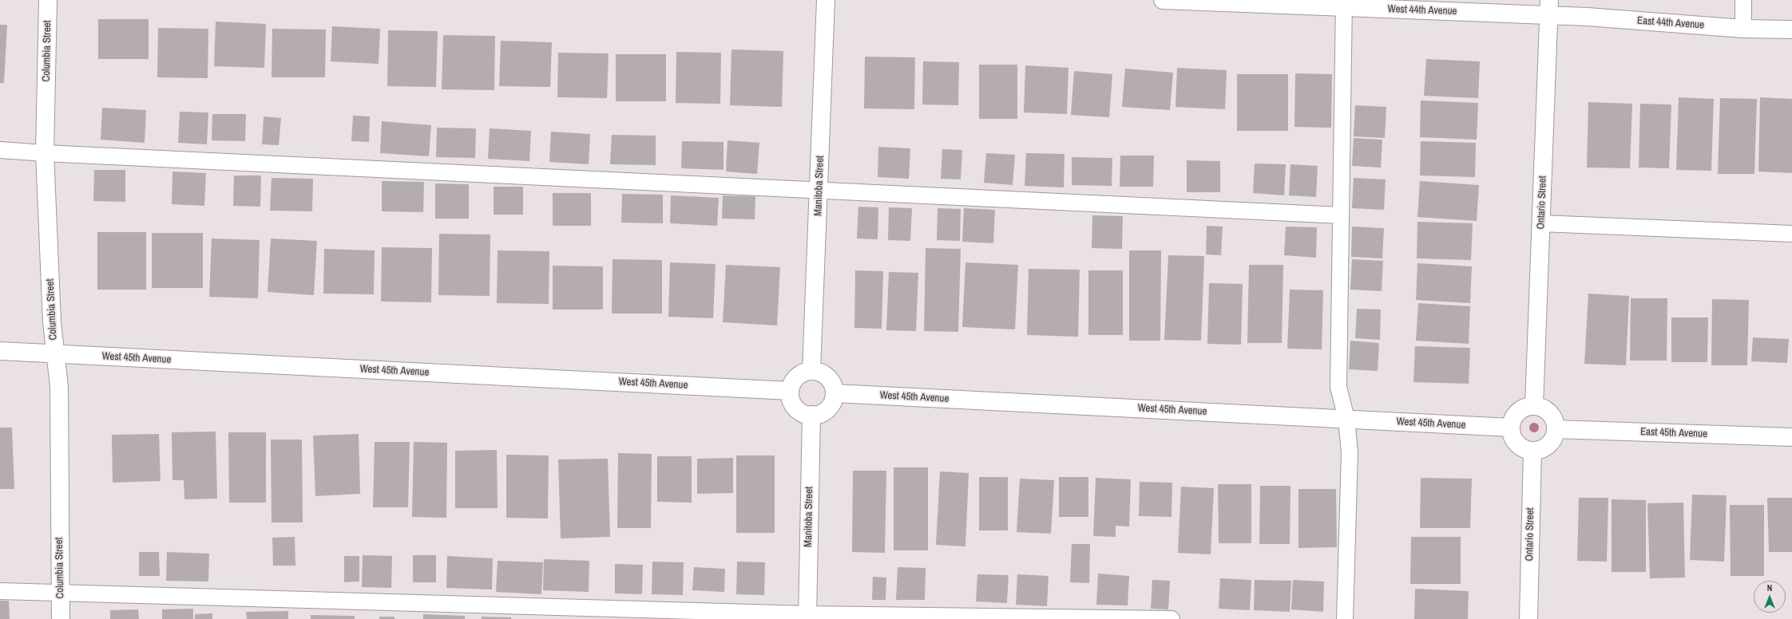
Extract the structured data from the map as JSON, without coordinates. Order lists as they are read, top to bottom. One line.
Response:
{"streets":{"street":["West 44th Avenue","East 44th Avenue","Columbia Street","Manitoba Street","Ontario Street","West 45th Avenue","East 45th Avenue"]},"crossings":[["West 44th Avenue","East 44th Avenue"],["West 44th Avenue","Ontario Street"],["East 44th Avenue","Ontario Street"],["Columbia Street","West 45th Avenue"],["Manitoba Street","West 45th Avenue"],["Ontario Street","West 45th Avenue"],["Ontario Street","East 45th Avenue"],["West 45th Avenue","East 45th Avenue"]],"north":"top"}
